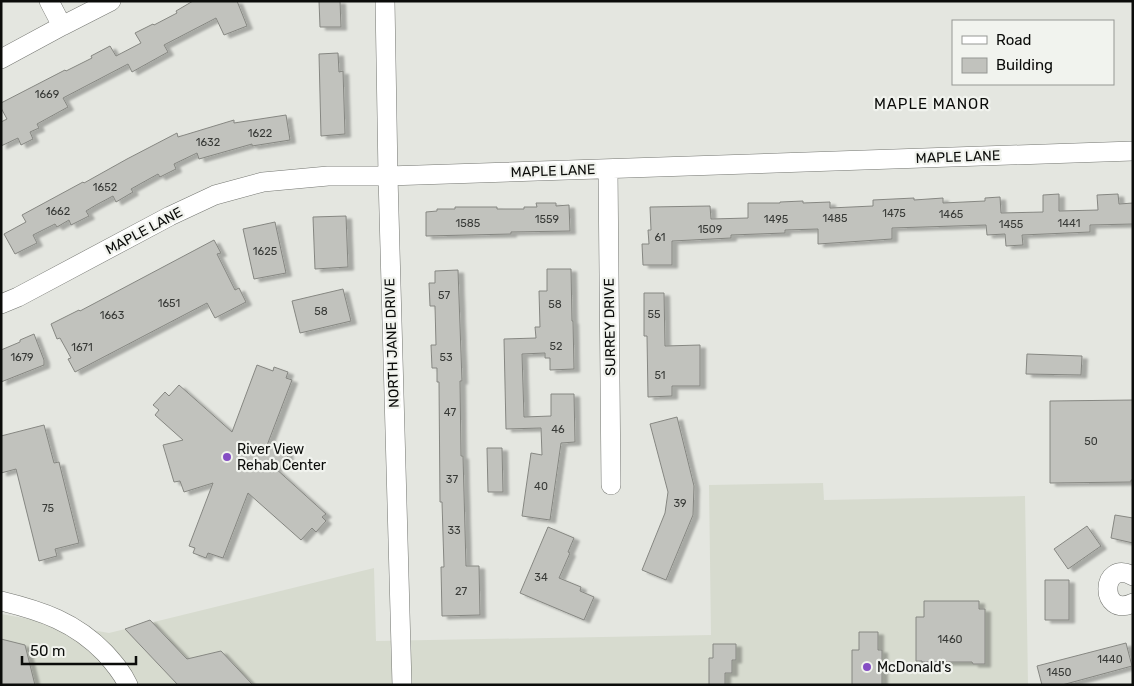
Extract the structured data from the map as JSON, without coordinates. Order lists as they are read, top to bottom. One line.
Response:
{"streets":{"street":["MAPLE LANE","SURREY DRIVE","NORTH JANE DRIVE"]},"crossings":[["MAPLE LANE","SURREY DRIVE"],["MAPLE LANE","NORTH JANE DRIVE"]],"districts":["MAPLE MANOR"],"places":["River View Rehab Center","McDonald's"],"house_numbers":["1669","1622","1632","1652","1662","1475","1465","1485","1559","1495","1585","1441","1455","1509","61","1625","57","1651","58","58","55","1663","52","1671","1679","53","51","47","46","50","37","40","39","75","33","34","27","1460","1440","1450"],"legend":["Road","Building"],"scale_bar":"50 m"}
